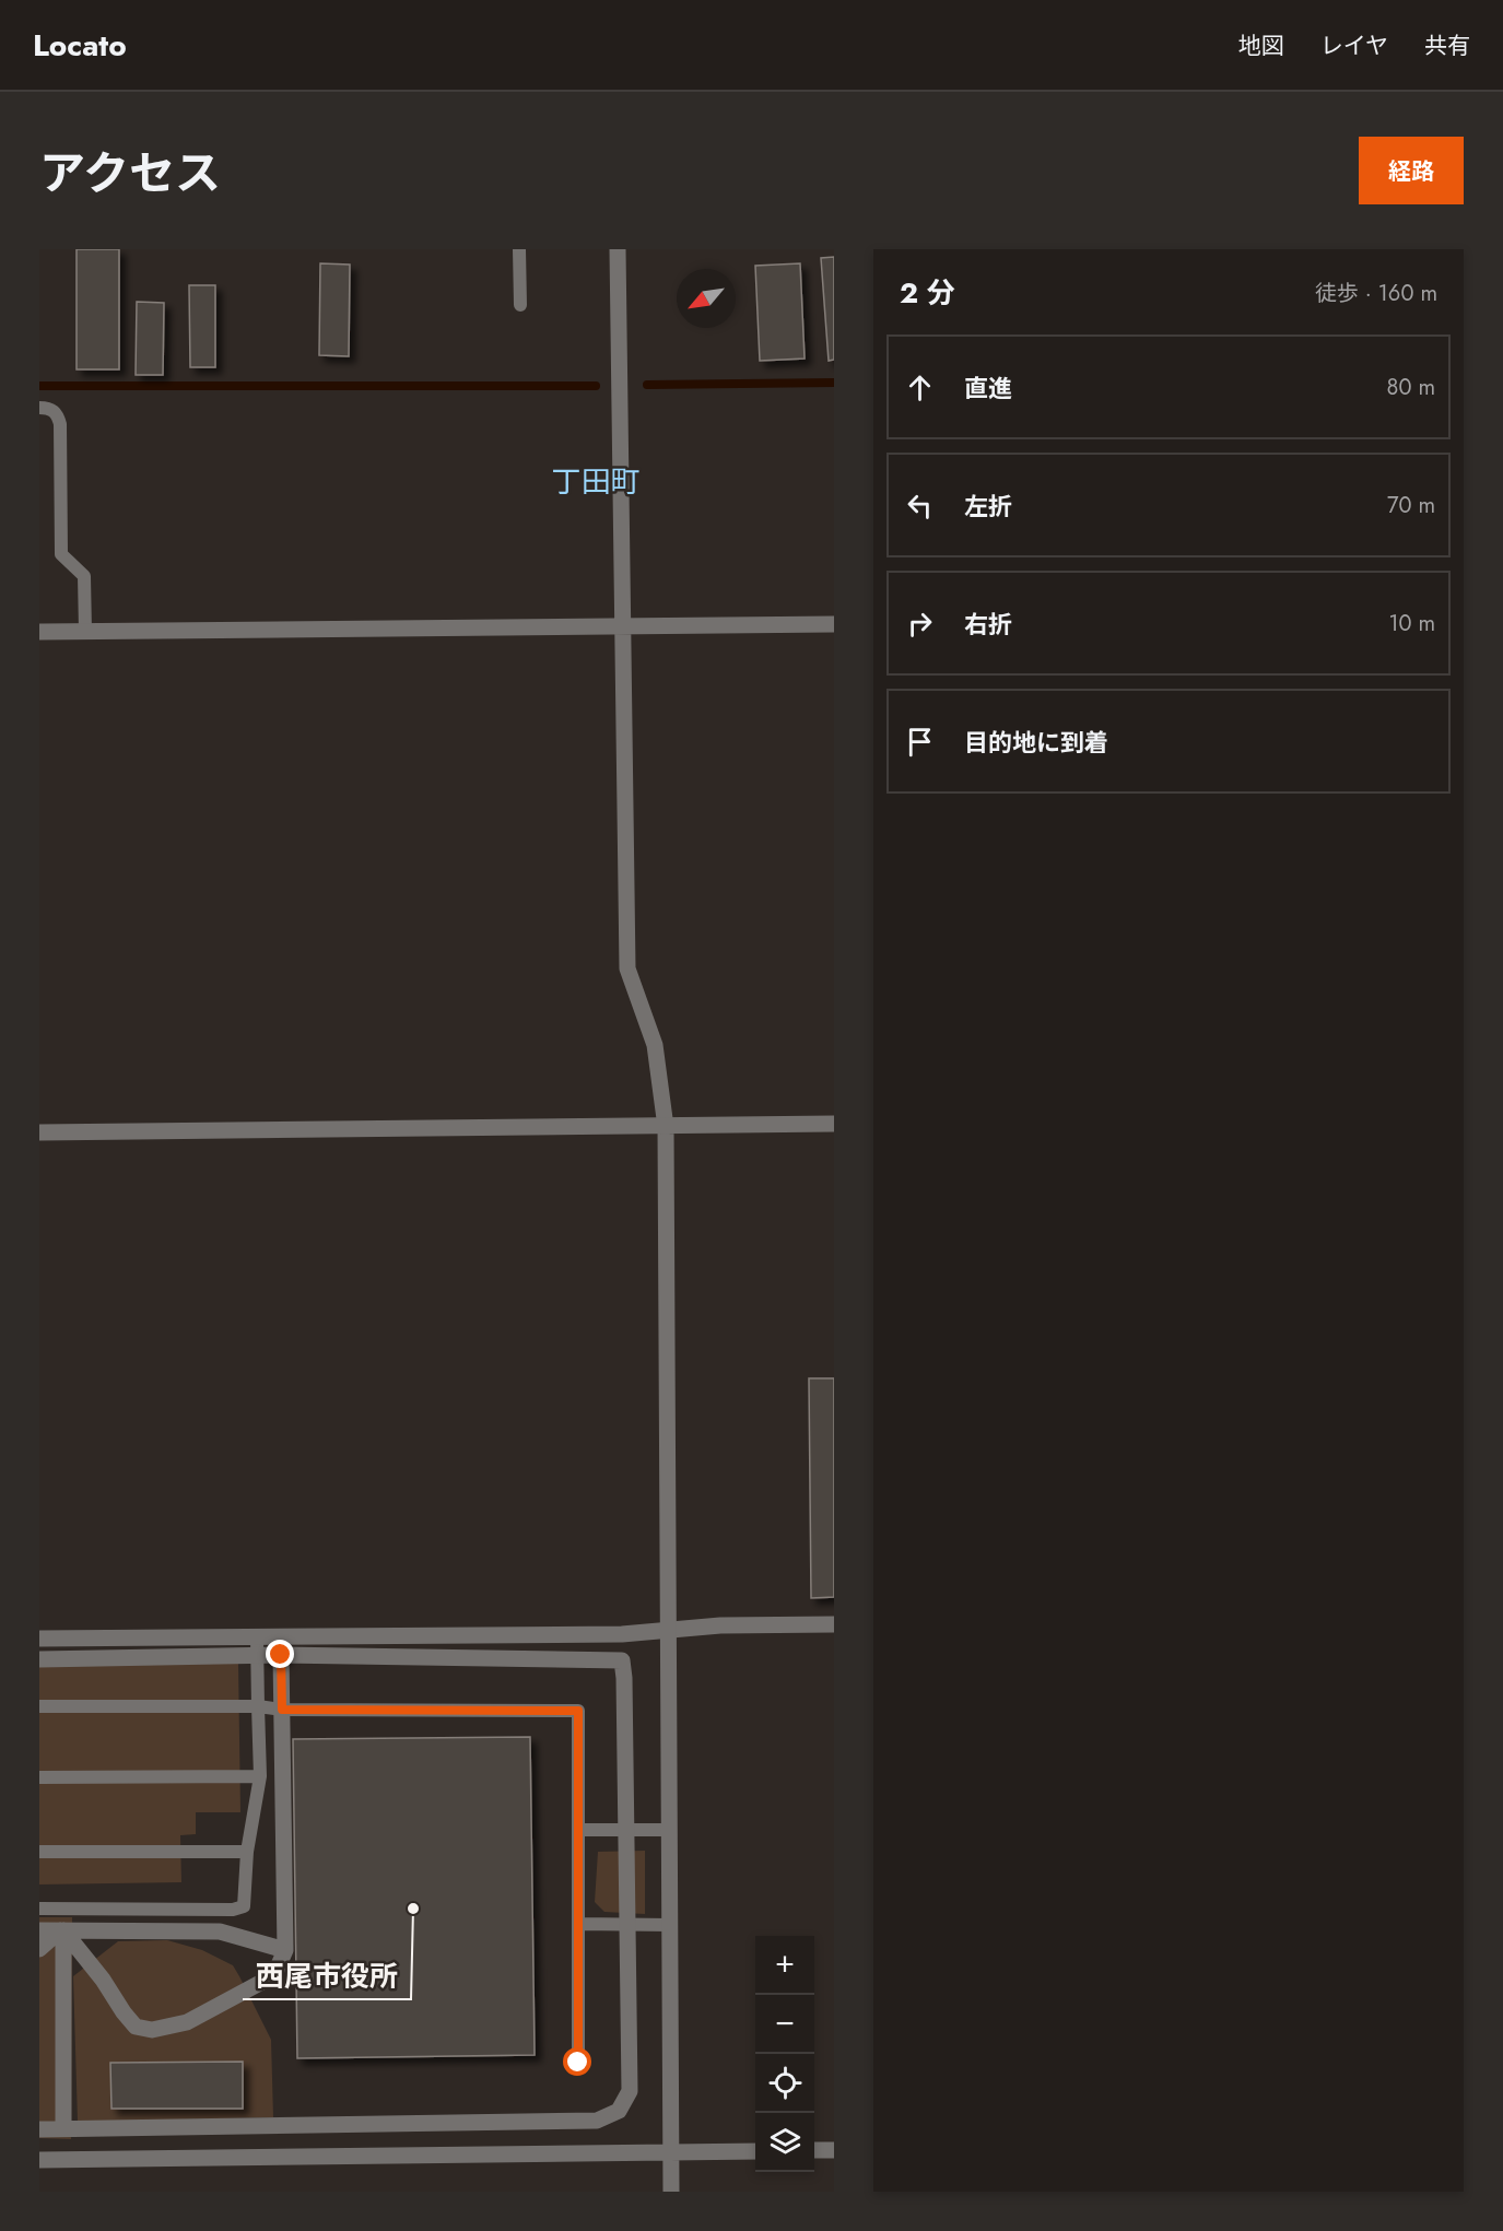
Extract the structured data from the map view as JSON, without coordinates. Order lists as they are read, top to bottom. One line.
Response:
{"districts":["丁田町"],"places":["西尾市役所"],"north":"bottom left","page":{"header":"Locato","nav":["地図","レイヤ","共有"],"title":"アクセス","buttons":"経路","heading":["2 分","徒歩 · 160 m"],"list":[["直進","80 m"],["左折","70 m"],["右折","10 m"],"目的地に到着"],"map_buttons":["+","−"]}}
